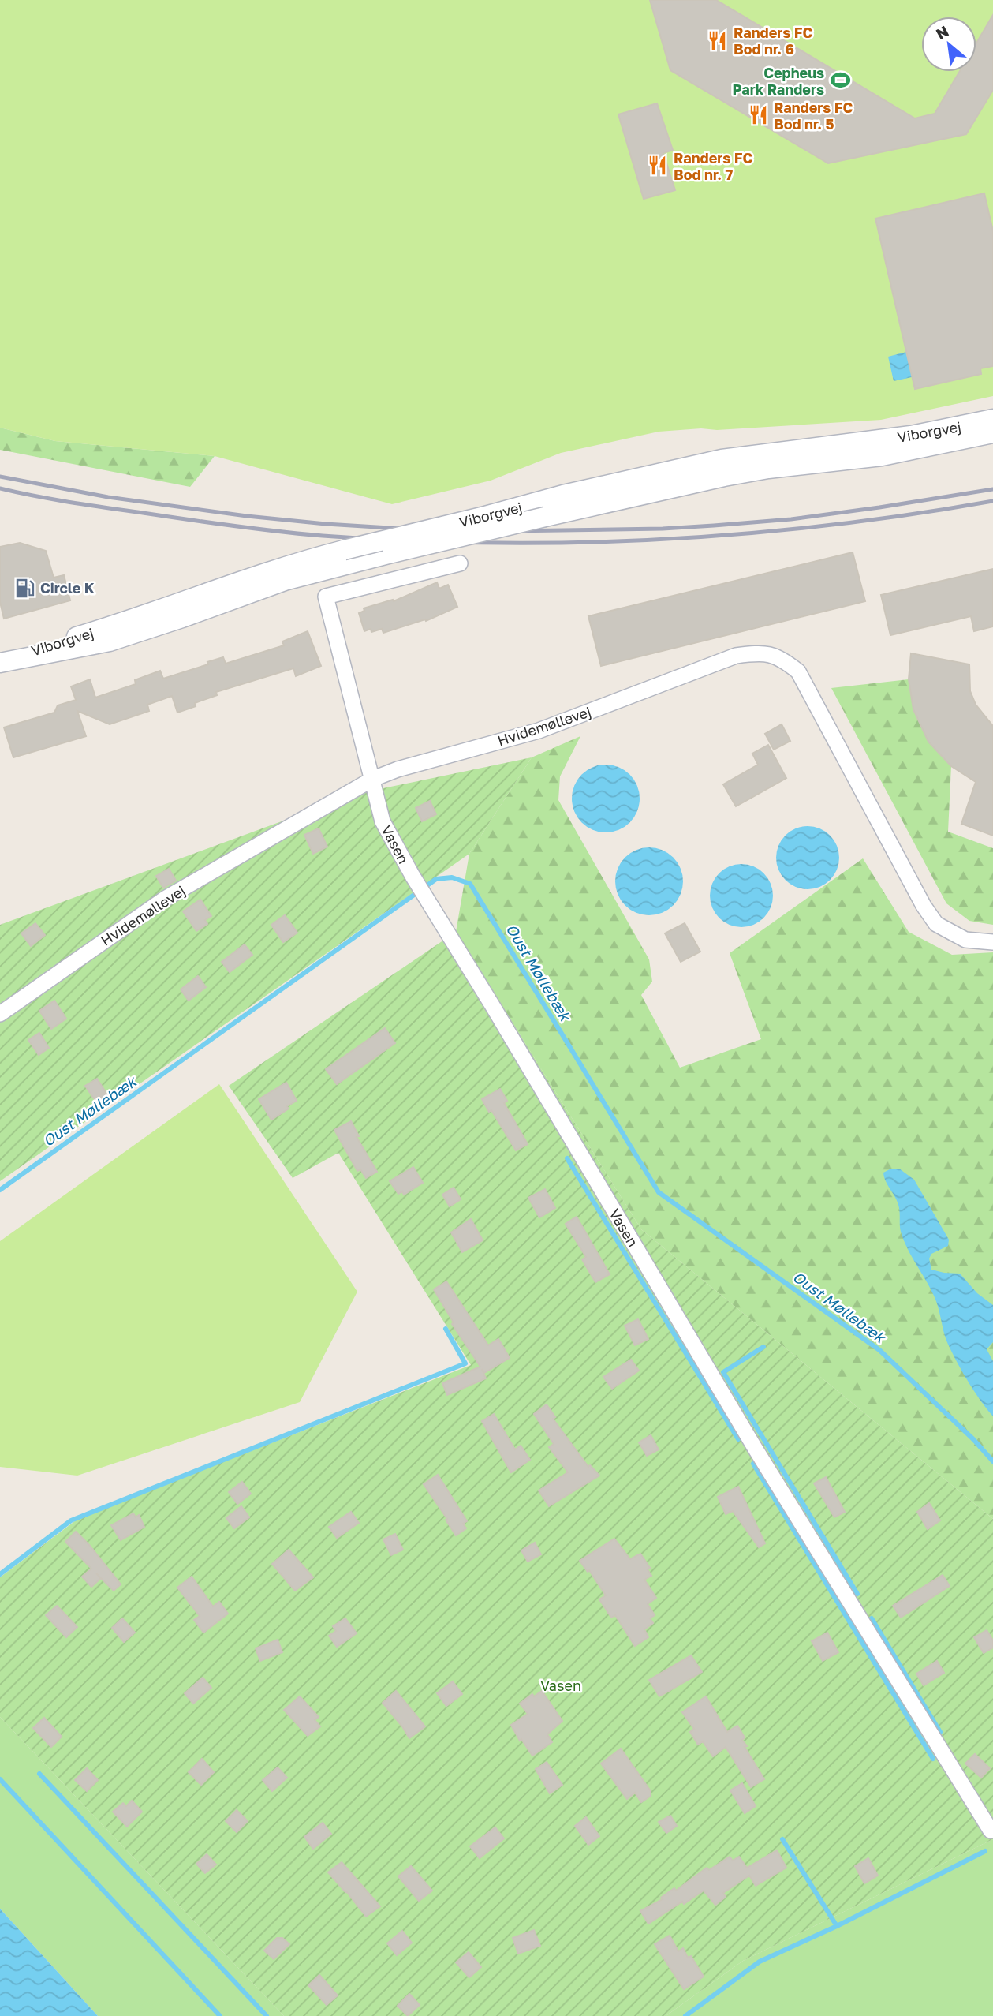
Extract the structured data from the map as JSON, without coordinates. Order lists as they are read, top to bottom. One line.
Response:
{"streets":{"street":["Viborgvej","Hvidemøllevej","Vasen"]},"crossings":[["Viborgvej","Vasen"],["Hvidemøllevej","Vasen"]],"water":["Oust Møllebæk"],"parks":["Vasen"],"places":{"restaurant":["Randers FC Bod nr. 6","Randers FC Bod nr. 5","Randers FC Bod nr. 7"],"sports":["Cepheus Park Randers"],"fuel station":["Circle K"]},"north":"top left"}
